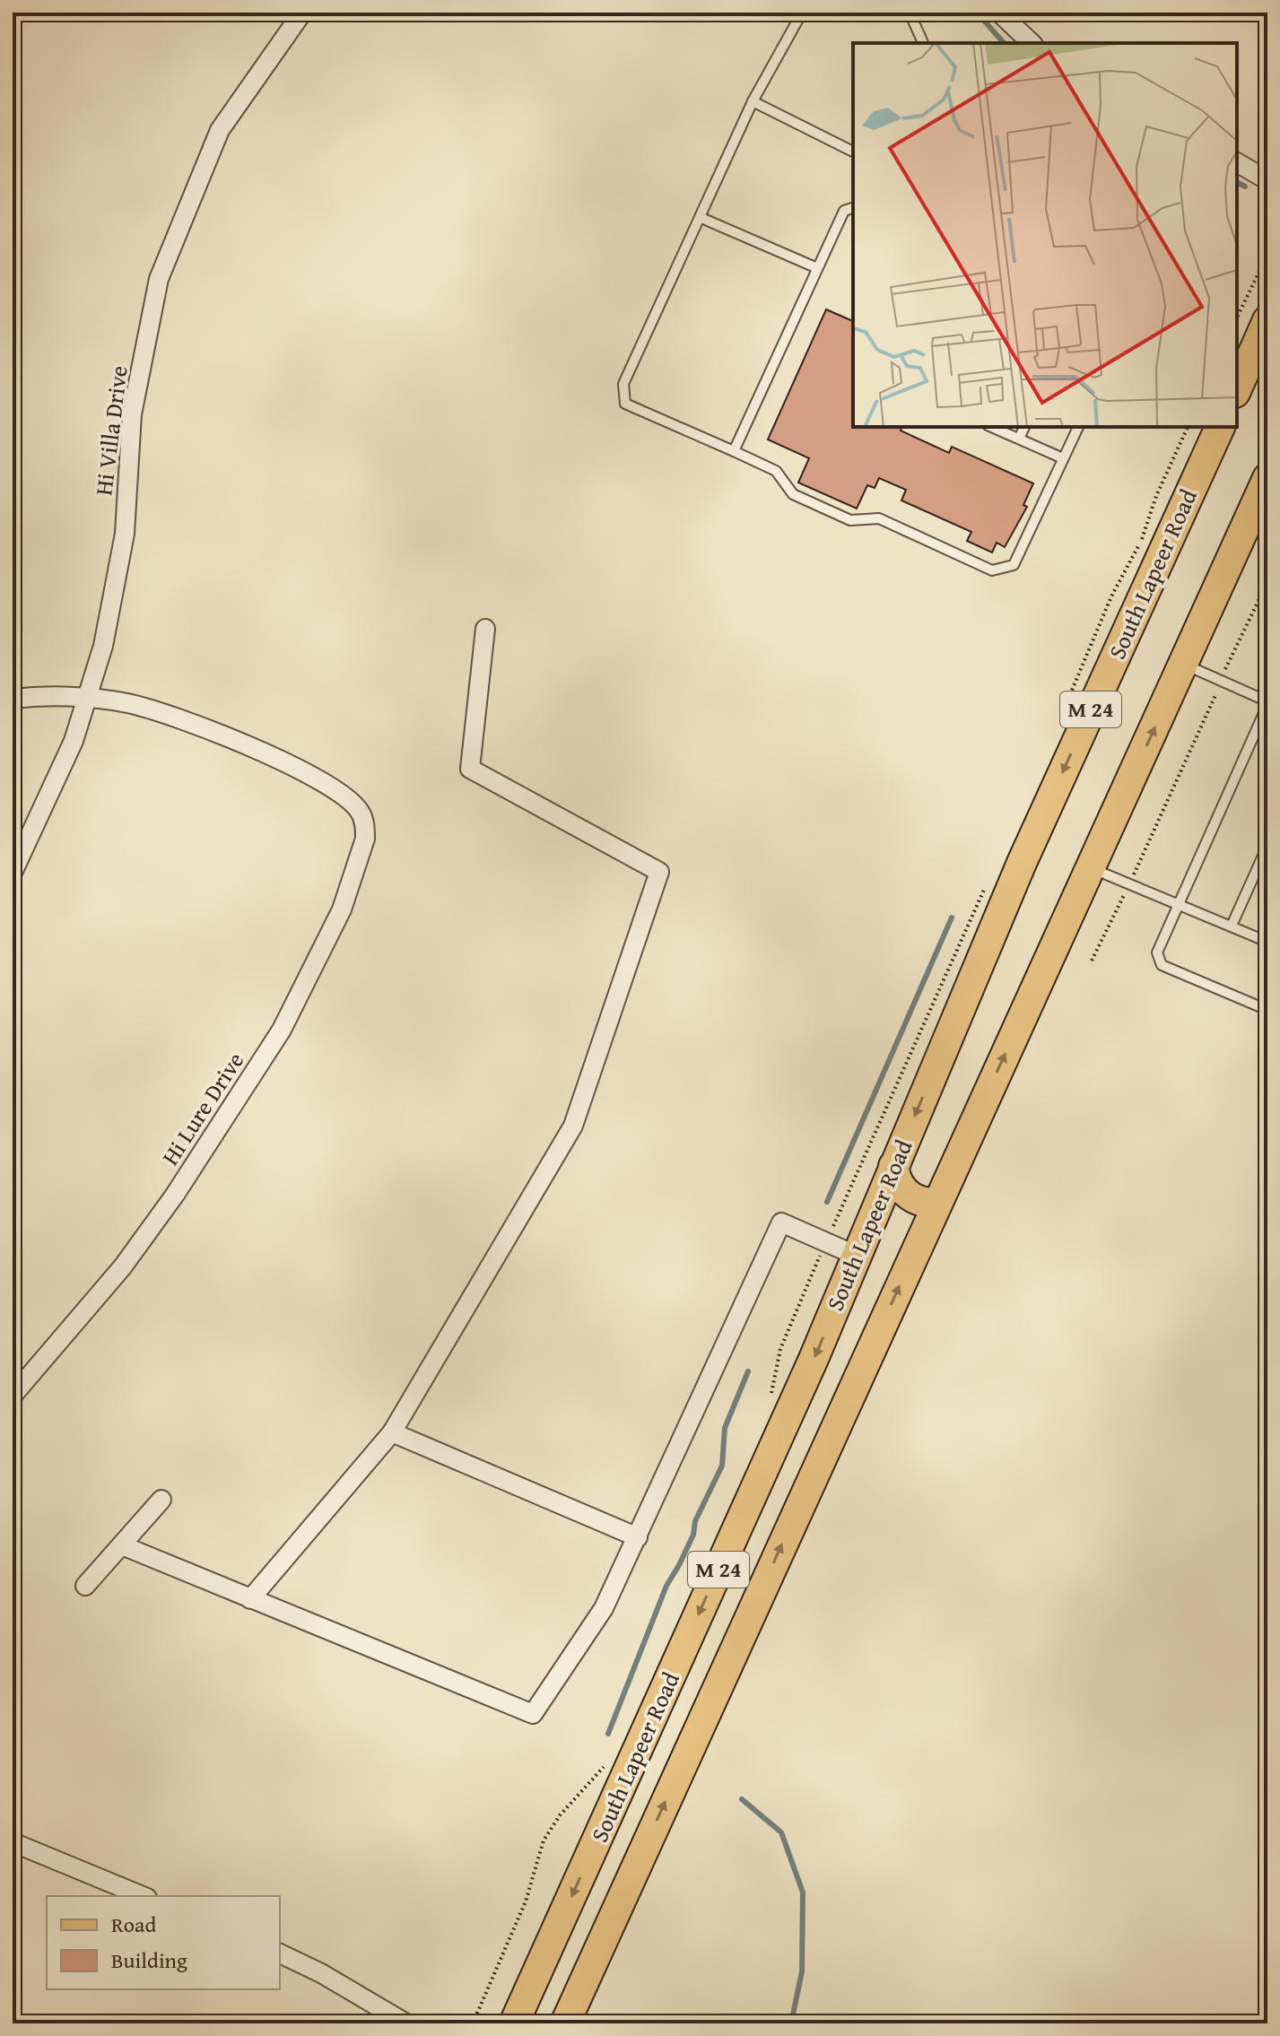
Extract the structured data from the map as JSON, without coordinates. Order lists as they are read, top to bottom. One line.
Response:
{"streets":{"main road":["South Lapeer Road","M 24"],"street":["Hi Villa Drive","Hi Lure Drive"]},"crossings":[["Hi Villa Drive","Hi Lure Drive"]],"legend":["Road","Building"]}
